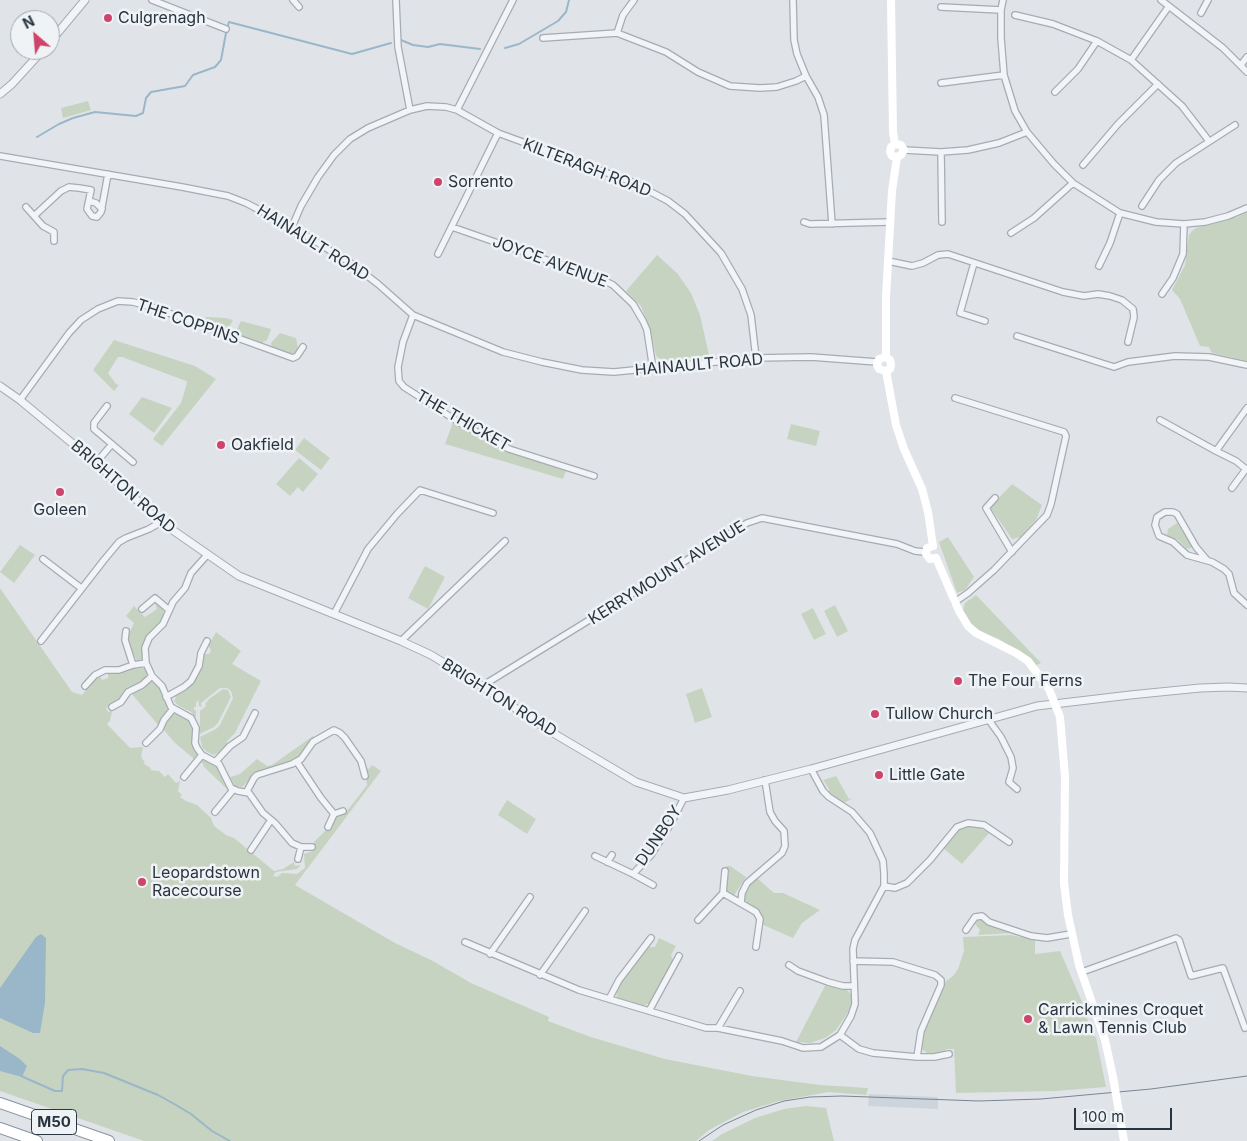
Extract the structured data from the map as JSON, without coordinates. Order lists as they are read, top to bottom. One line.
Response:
{"streets":{"highway":["M50"],"street":["KILTERAGH ROAD","HAINAULT ROAD","JOYCE AVENUE","THE COPPINS","THE THICKET","BRIGHTON ROAD","KERRYMOUNT AVENUE","DUNBOY"]},"crossings":[["KILTERAGH ROAD","HAINAULT ROAD"],["HAINAULT ROAD","JOYCE AVENUE"],["HAINAULT ROAD","THE THICKET"],["THE COPPINS","BRIGHTON ROAD"],["BRIGHTON ROAD","KERRYMOUNT AVENUE"],["BRIGHTON ROAD","DUNBOY"]],"places":["Culgrenagh","Sorrento","Oakfield","Goleen","The Four Ferns","Tullow Church","Little Gate","Leopardstown Racecourse","Carrickmines Croquet & Lawn Tennis Club"],"scale_bar":"100 m","north":"top left"}
